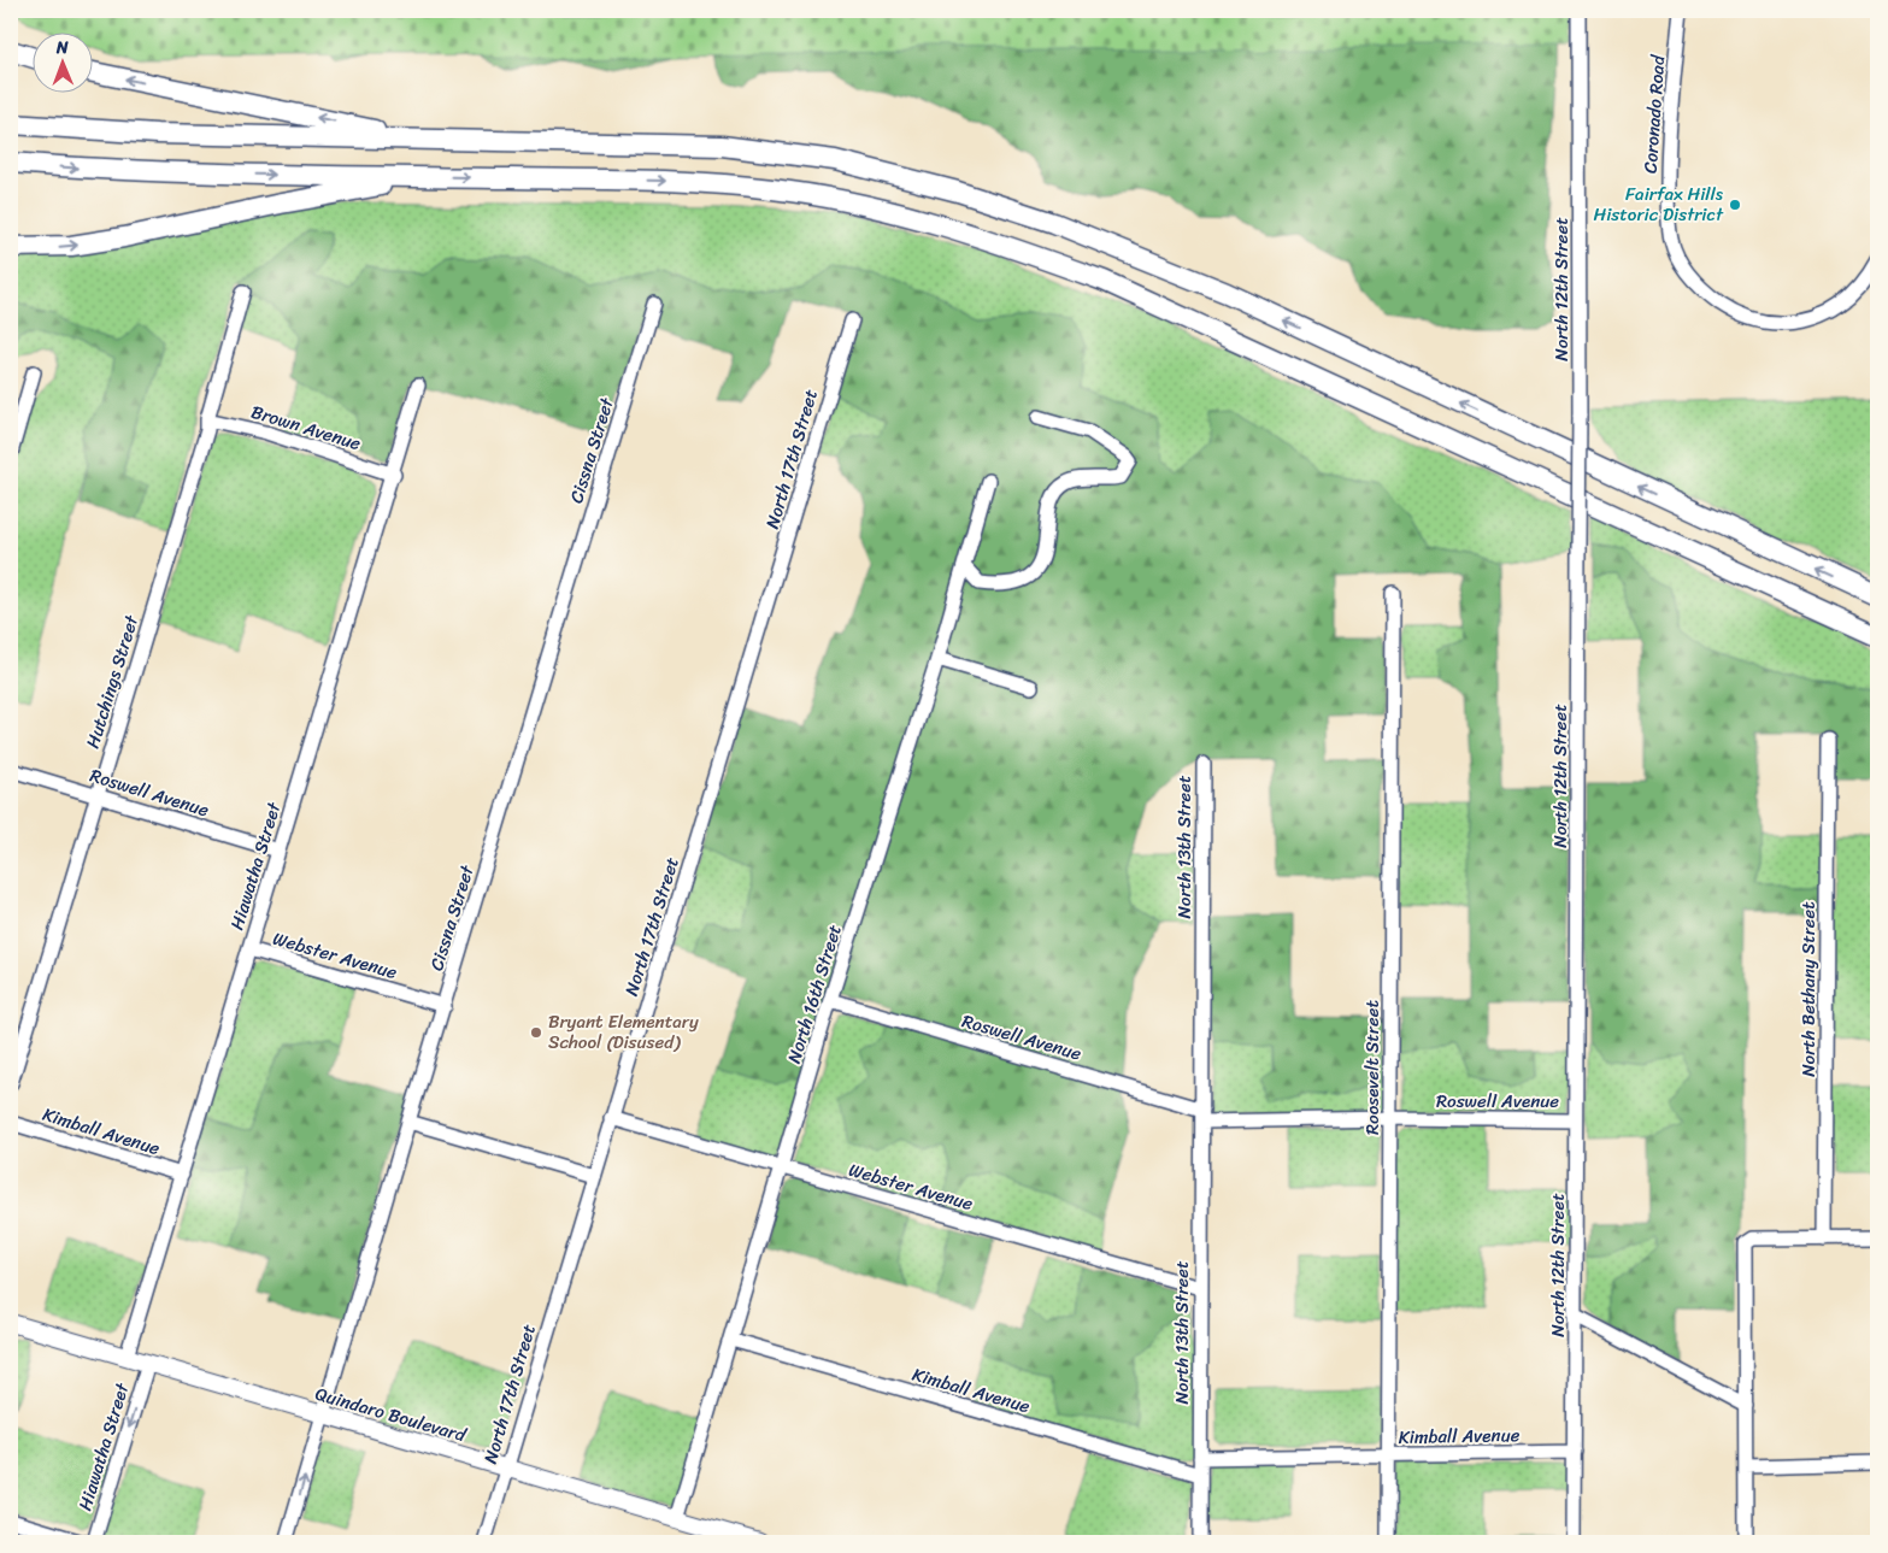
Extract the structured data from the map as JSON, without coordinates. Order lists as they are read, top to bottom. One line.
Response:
{"streets":{"main road":["Quindaro Boulevard"],"street":["Coronado Road","North 12th Street","Brown Avenue","Cissna Street","North 17th Street","Hutchings Street","Roswell Avenue","North 13th Street","Hiawatha Street","Webster Avenue","North Bethany Street","North 16th Street","Roosevelt Street","Kimball Avenue"]},"crossings":[["North 12th Street","Roswell Avenue"],["North 12th Street","Kimball Avenue"],["Brown Avenue","Hutchings Street"],["Brown Avenue","Hiawatha Street"],["Cissna Street","Webster Avenue"],["Cissna Street","Quindaro Boulevard"],["North 17th Street","Webster Avenue"],["North 17th Street","Quindaro Boulevard"],["Hutchings Street","Roswell Avenue"],["Roswell Avenue","North 13th Street"],["Roswell Avenue","Hiawatha Street"],["Roswell Avenue","North 16th Street"],["Roswell Avenue","Roosevelt Street"],["North 13th Street","Webster Avenue"],["North 13th Street","Kimball Avenue"],["Hiawatha Street","Webster Avenue"],["Hiawatha Street","Kimball Avenue"],["Hiawatha Street","Quindaro Boulevard"],["Webster Avenue","North 16th Street"],["North 16th Street","Kimball Avenue"],["North 16th Street","Quindaro Boulevard"],["Roosevelt Street","Kimball Avenue"]],"places":["Fairfax Hills Historic District","Bryant Elementary School (Disused)"],"north":"top"}
